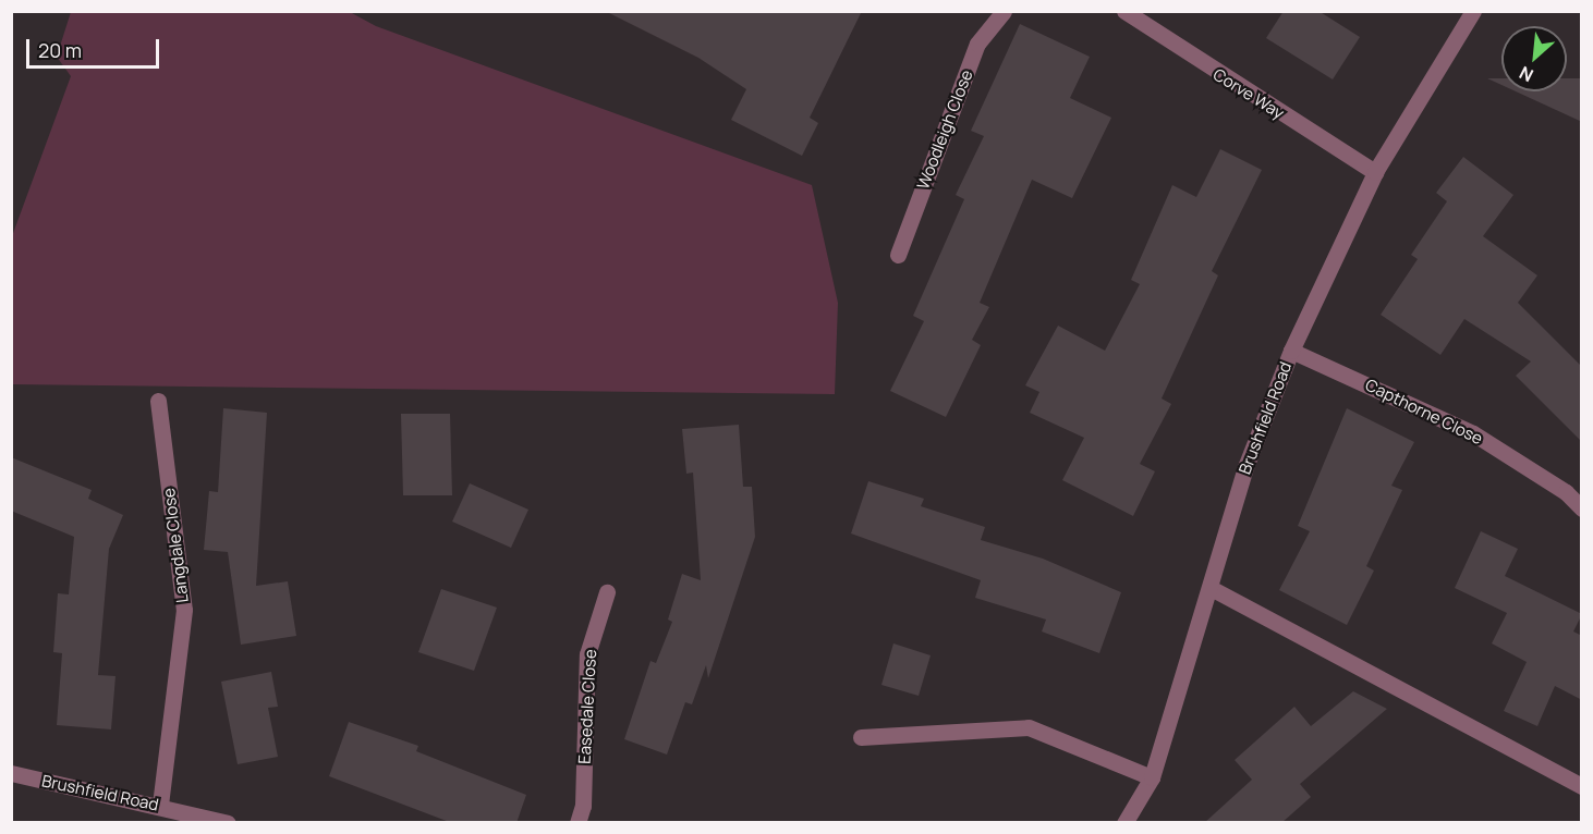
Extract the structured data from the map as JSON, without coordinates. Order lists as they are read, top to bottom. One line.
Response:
{"streets":{"street":["Corve Way","Woodleigh Close","Capthorne Close","Brushfield Road","Langdale Close","Easedale Close"]},"crossings":[["Corve Way","Brushfield Road"],["Capthorne Close","Brushfield Road"],["Brushfield Road","Langdale Close"]],"scale_bar":"20 m","north":"bottom left"}
